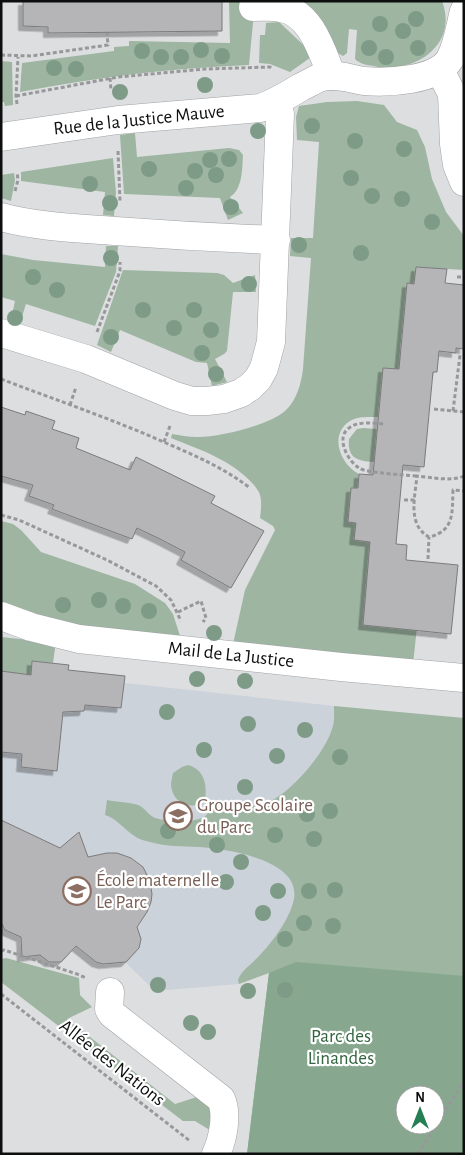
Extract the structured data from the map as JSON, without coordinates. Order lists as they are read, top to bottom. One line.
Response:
{"streets":{"street":["Rue de la Justice Mauve","Mail de La Justice"],"path":["Allée des Nations"]},"parks":["Parc des Linandes"],"places":{"school or university":["Groupe Scolaire du Parc","École maternelle Le Parc"]},"north":"top"}
